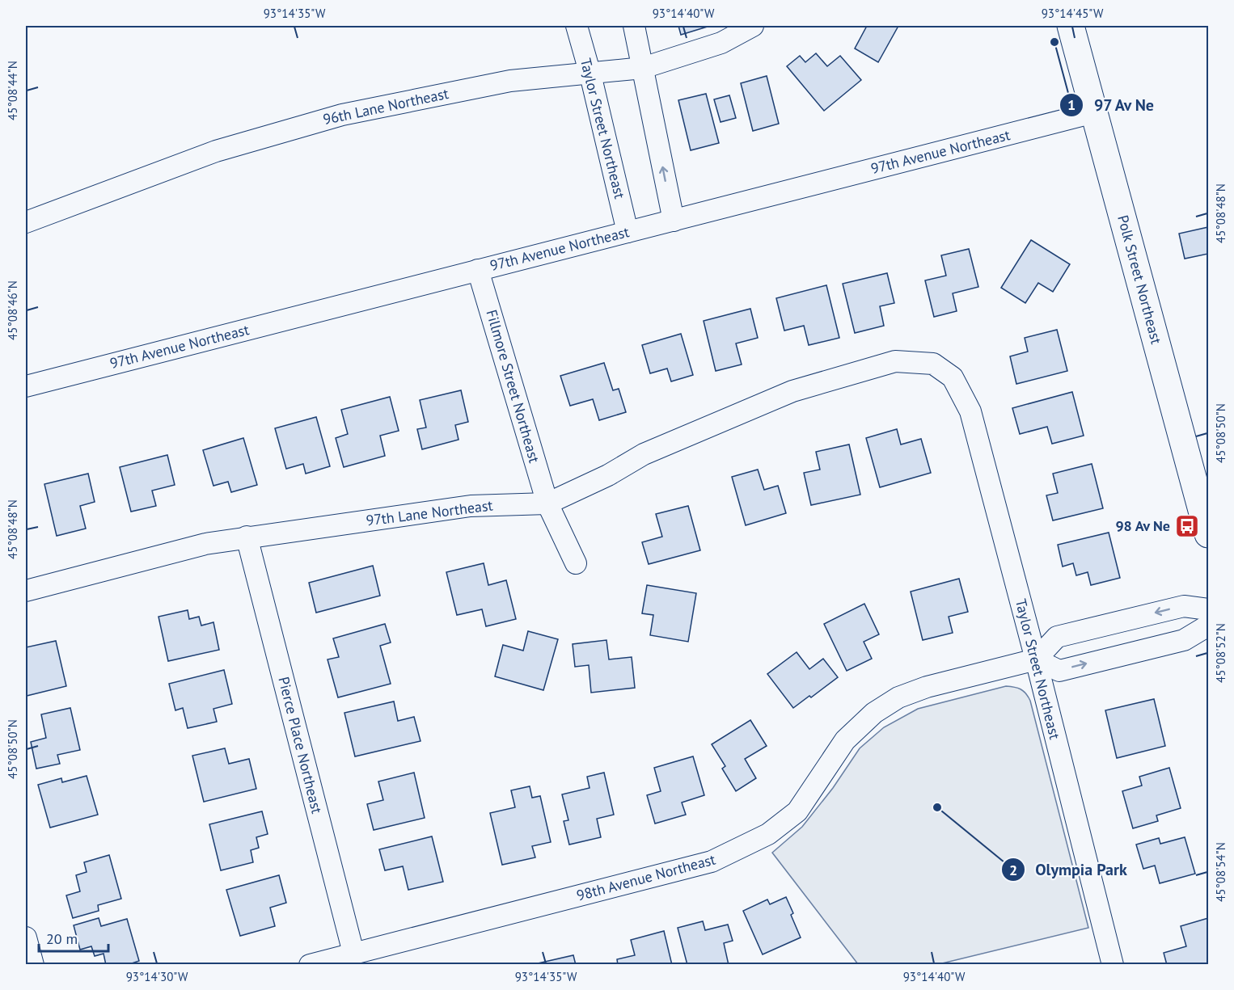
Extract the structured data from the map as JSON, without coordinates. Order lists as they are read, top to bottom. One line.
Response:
{"streets":{"street":["96th Lane Northeast","Taylor Street Northeast","97th Avenue Northeast","Polk Street Northeast","Fillmore Street Northeast","97th Lane Northeast","Pierce Place Northeast","98th Avenue Northeast"]},"crossings":[["96th Lane Northeast","Taylor Street Northeast"],["Taylor Street Northeast","97th Avenue Northeast"],["Taylor Street Northeast","97th Lane Northeast"],["Taylor Street Northeast","98th Avenue Northeast"],["97th Avenue Northeast","Polk Street Northeast"],["97th Avenue Northeast","Fillmore Street Northeast"],["Fillmore Street Northeast","97th Lane Northeast"],["97th Lane Northeast","Pierce Place Northeast"],["Pierce Place Northeast","98th Avenue Northeast"]],"places":{"other":["97 Av Ne","Olympia Park"],"bus stop":["98 Av Ne"]},"scale_bar":"20 m","coordinates":["93°14'35\"W","93°14'40\"W","93°14'45\"W","45°08'44\"N","45°08'48\"N","45°08'46\"N","45°08'50\"N","45°08'52\"N","45°08'54\"N","93°14'30\"W"]}
